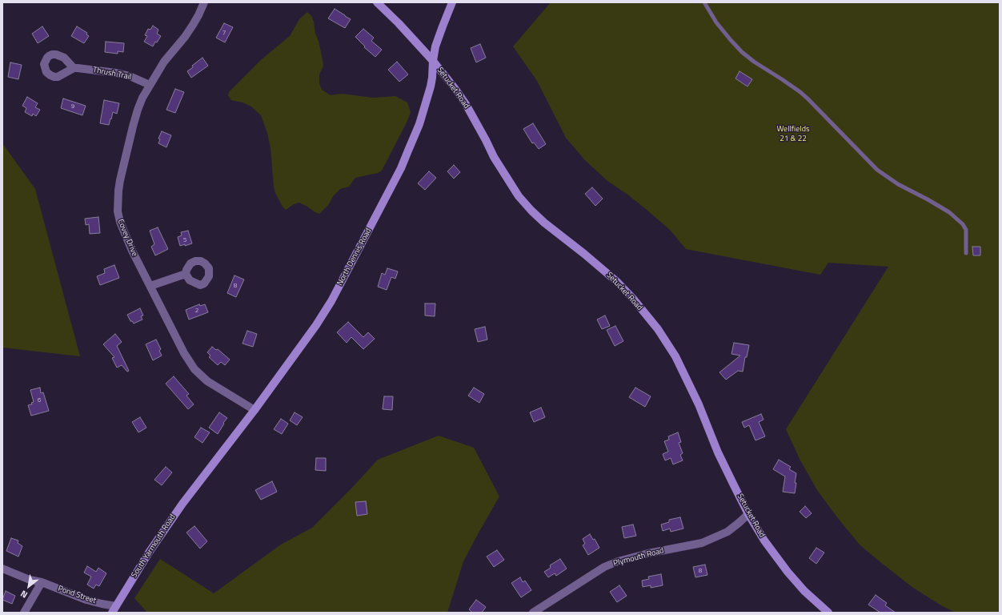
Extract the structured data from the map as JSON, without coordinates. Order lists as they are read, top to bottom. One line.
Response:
{"streets":{"main road":["Setucket Road","North Dennis Road","South Yarmouth Road"],"street":["Thrush Trail","Covey Drive","Plymouth Road","Pond Street"]},"crossings":[["Thrush Trail","Covey Drive"],["Setucket Road","North Dennis Road"],["Setucket Road","Plymouth Road"],["Covey Drive","North Dennis Road"],["North Dennis Road","South Yarmouth Road"],["South Yarmouth Road","Pond Street"]],"parks":["Wellfields 21 & 22"],"house_numbers":["7","9","5","8","2","6","8"],"north":"bottom left"}
